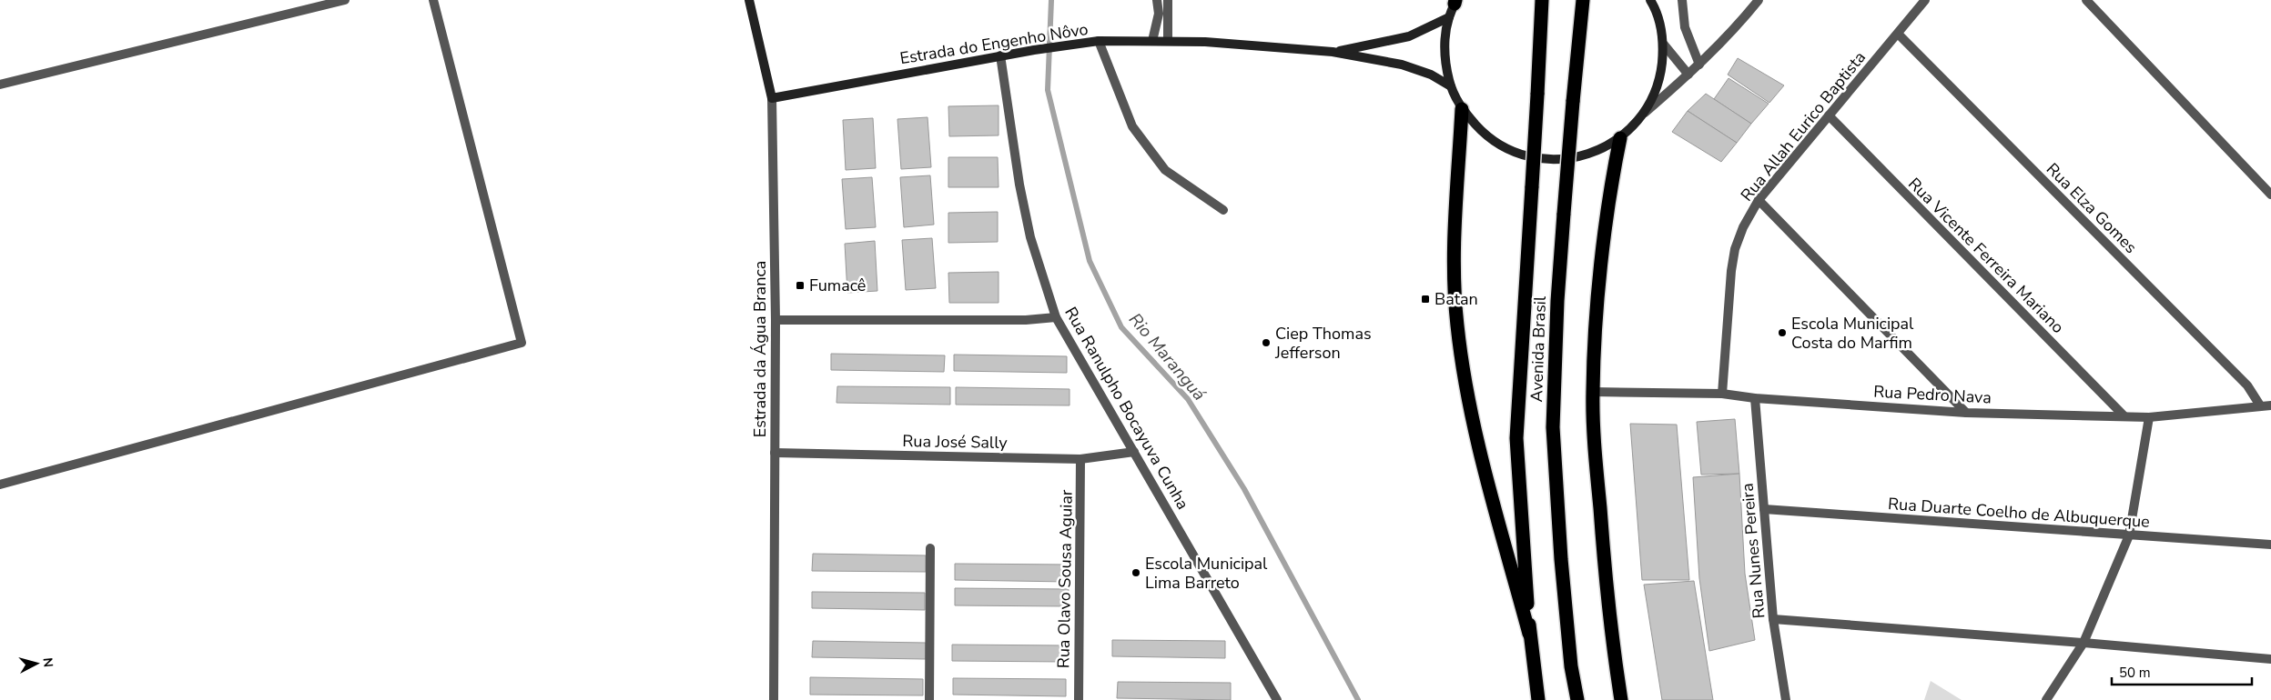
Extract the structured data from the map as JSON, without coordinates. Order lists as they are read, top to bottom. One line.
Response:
{"streets":{"highway":["Avenida Brasil"],"main road":["Estrada do Engenho Nôvo","Estrada da Água Branca"],"street":["Rua Allah Eurico Baptista","Rua Elza Gomes","Rua Vicente Ferreira Mariano","Rua Pedro Nava","Rua Ranulpho Bocayuva Cunha","Rua José Sally","Rua Duarte Coelho de Albuquerque","Rua Nunes Pereira","Rua Olavo Sousa Aguiar"]},"crossings":[["Estrada do Engenho Nôvo","Estrada da Água Branca"],["Estrada do Engenho Nôvo","Rua Ranulpho Bocayuva Cunha"],["Rua Allah Eurico Baptista","Rua Elza Gomes"],["Rua Allah Eurico Baptista","Rua Vicente Ferreira Mariano"],["Rua Allah Eurico Baptista","Rua Pedro Nava"],["Rua Elza Gomes","Rua Pedro Nava"],["Rua Vicente Ferreira Mariano","Rua Pedro Nava"],["Estrada da Água Branca","Rua José Sally"],["Rua Pedro Nava","Rua Nunes Pereira"],["Rua Ranulpho Bocayuva Cunha","Rua José Sally"],["Rua José Sally","Rua Olavo Sousa Aguiar"],["Rua Duarte Coelho de Albuquerque","Rua Nunes Pereira"]],"water":["Rio Maranguá"],"places":{"transit":["Fumacê","Batan"],"other":["Escola Municipal Costa do Marfim","Ciep Thomas Jefferson","Escola Municipal Lima Barreto"]},"scale_bar":"50 m","north":"right"}
